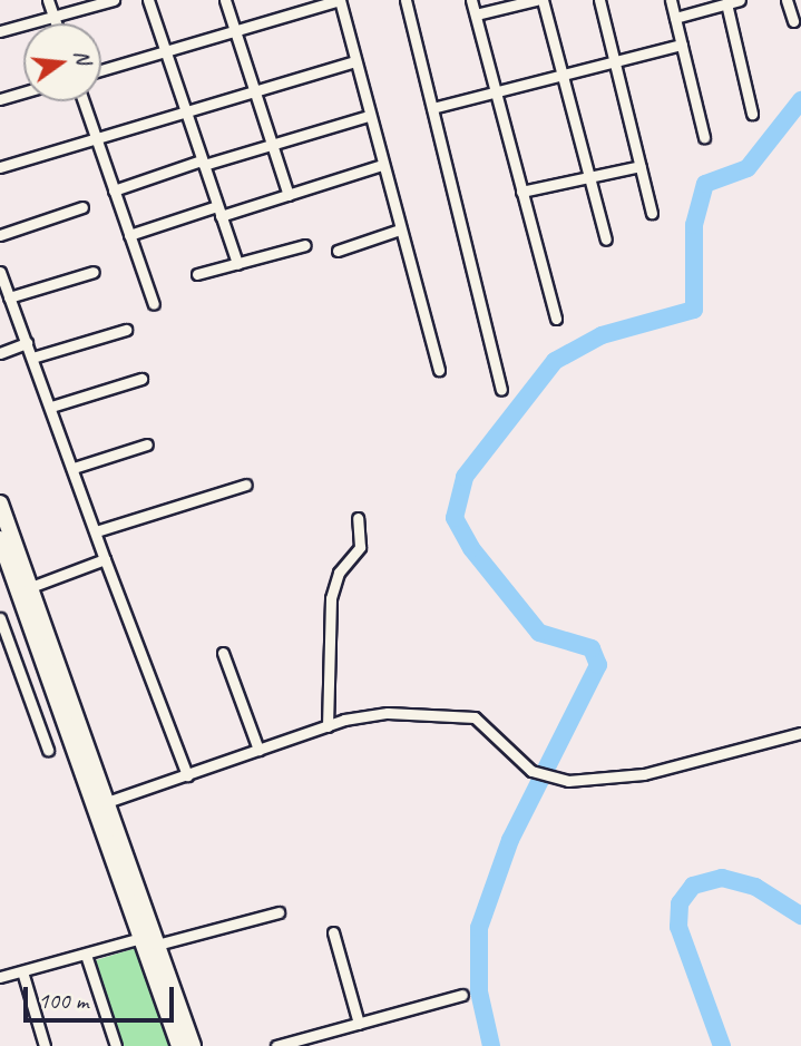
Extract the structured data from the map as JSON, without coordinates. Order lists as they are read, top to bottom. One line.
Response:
{"scale_bar":"100 m","north":"right"}
